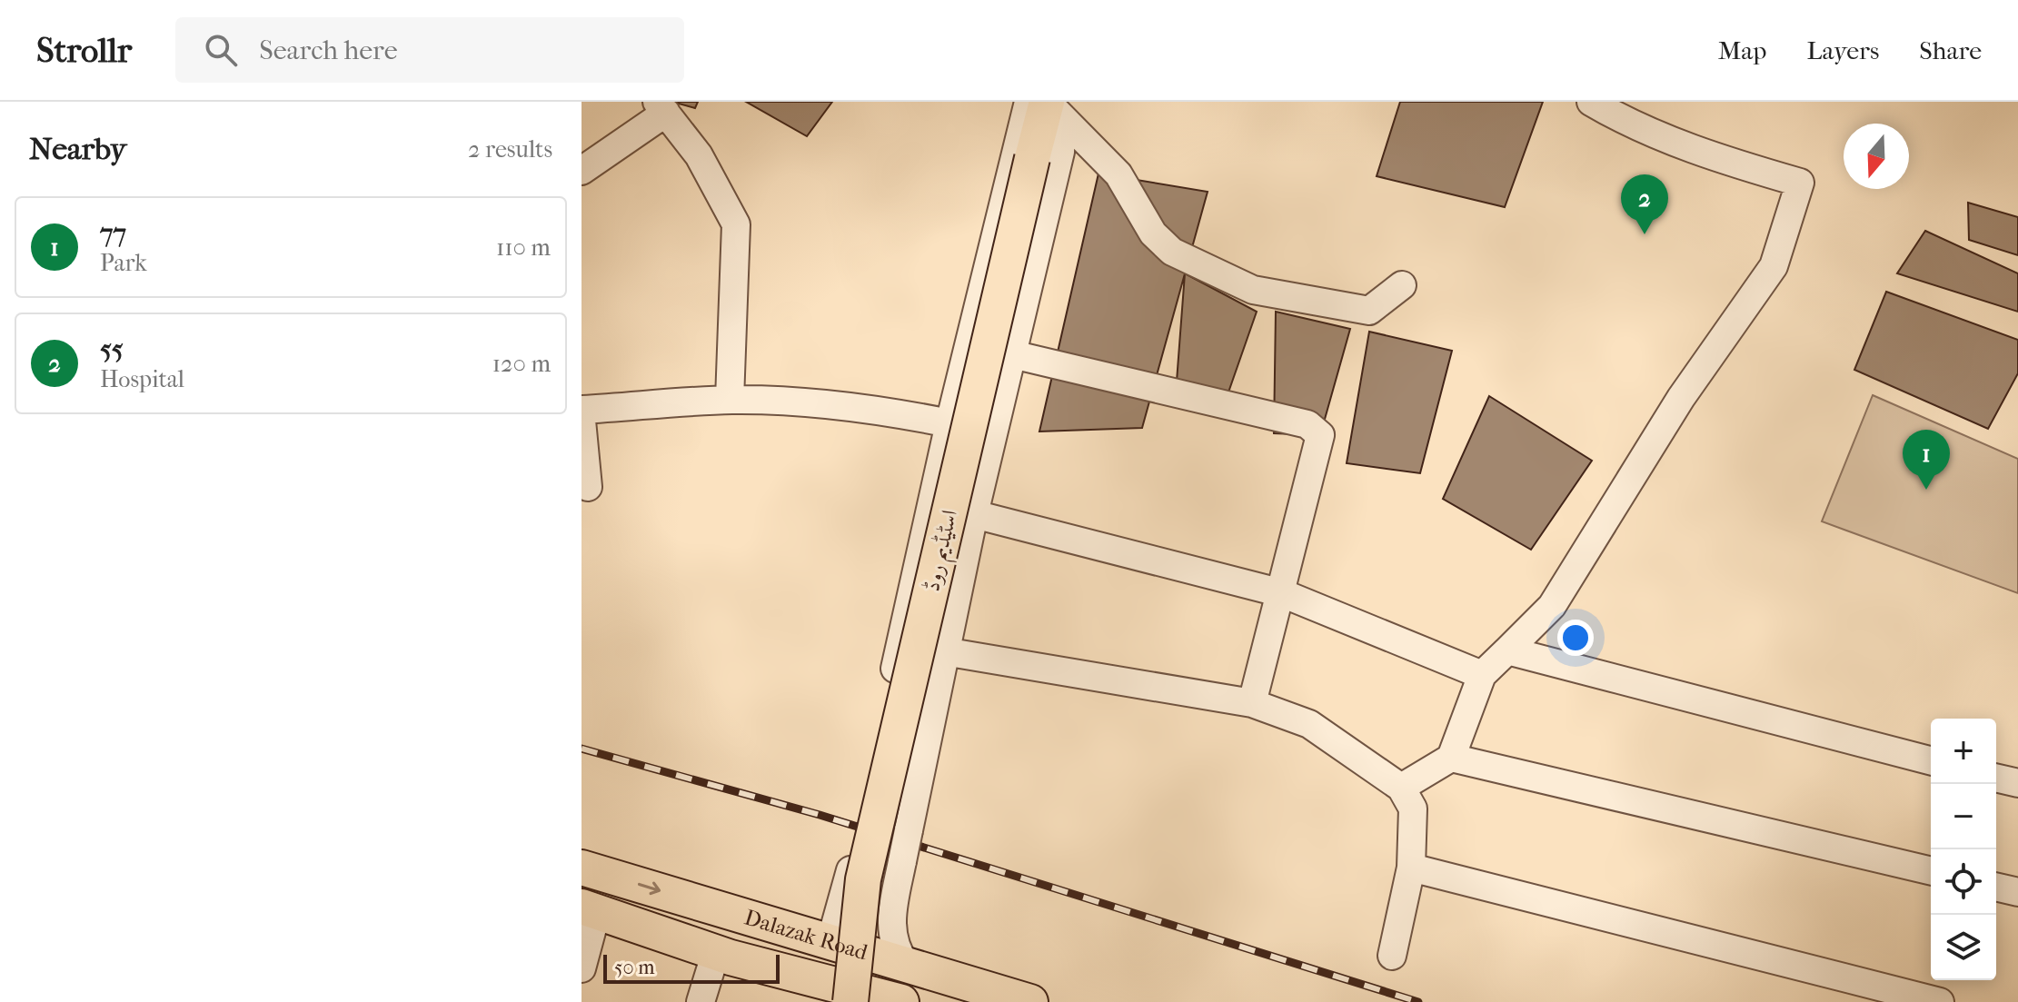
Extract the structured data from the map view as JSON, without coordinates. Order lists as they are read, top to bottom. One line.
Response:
{"streets":{"main road":["اسٹیڈیم روڈ","Dalazak Road"]},"scale_bar":"50 m","north":"bottom","page":{"header":"Strollr","search":"Search here","nav":["Map","Layers","Share"],"heading":["Nearby","2 results"],"pins":["2","1"],"list":[{"mark":"1","name":"77","note":"Park","value":"110 m"},{"mark":"2","name":"55","note":"Hospital","value":"120 m"}],"map_buttons":["+","−"],"scale":"50 m"}}
